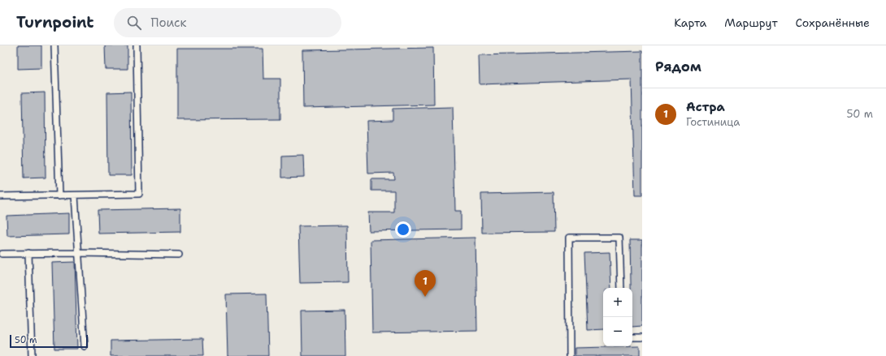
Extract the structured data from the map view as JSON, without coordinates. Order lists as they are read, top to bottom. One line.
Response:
{"scale_bar":"50 m","page":{"header":"Turnpoint","search":"Поиск","nav":["Карта","Маршрут","Сохранённые"],"heading":"Рядом","list":[{"mark":"1","name":"Астра","note":"Гостиница","value":"50 m"}],"pins":"1","map_buttons":["+","−"],"scale":"50 m"}}
